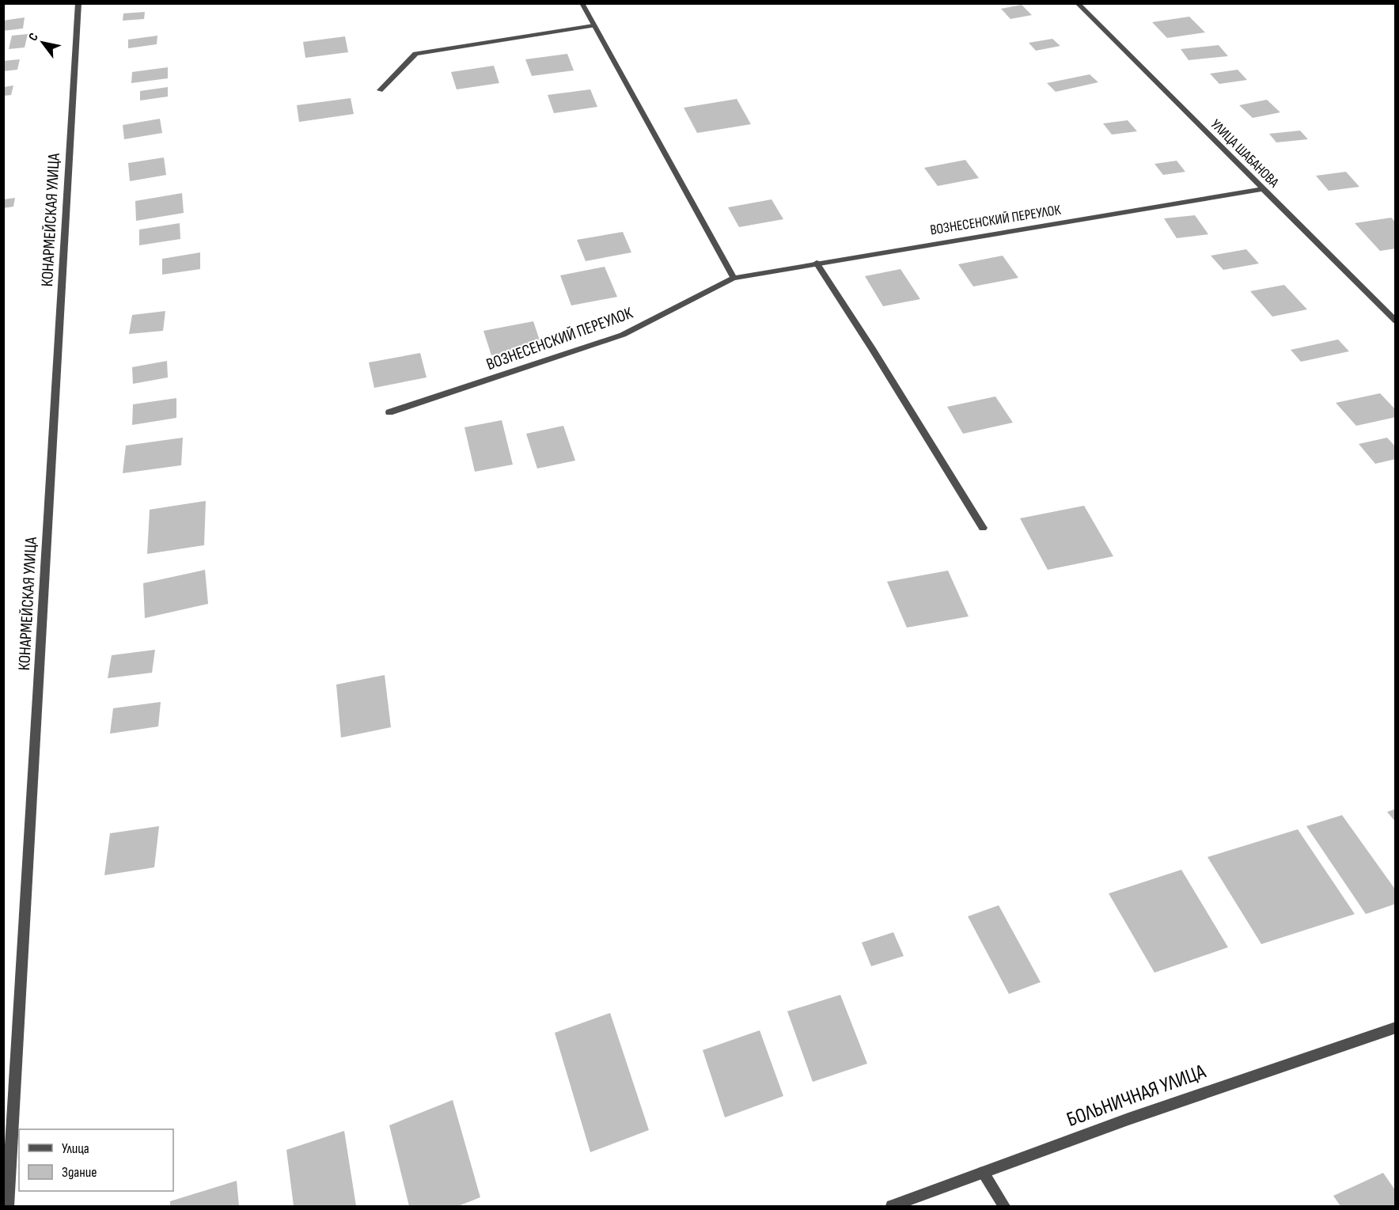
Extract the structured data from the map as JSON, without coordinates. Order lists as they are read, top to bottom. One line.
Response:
{"streets":{"street":["УЛИЦА ШАБАНОВА","КОНАРМЕЙСКАЯ УЛИЦА","ВОЗНЕСЕНСКИЙ ПЕРЕУЛОК","БОЛЬНИЧНАЯ УЛИЦА"]},"crossings":[["УЛИЦА ШАБАНОВА","ВОЗНЕСЕНСКИЙ ПЕРЕУЛОК"]],"legend":["Улица","Здание"],"north":"top left"}
